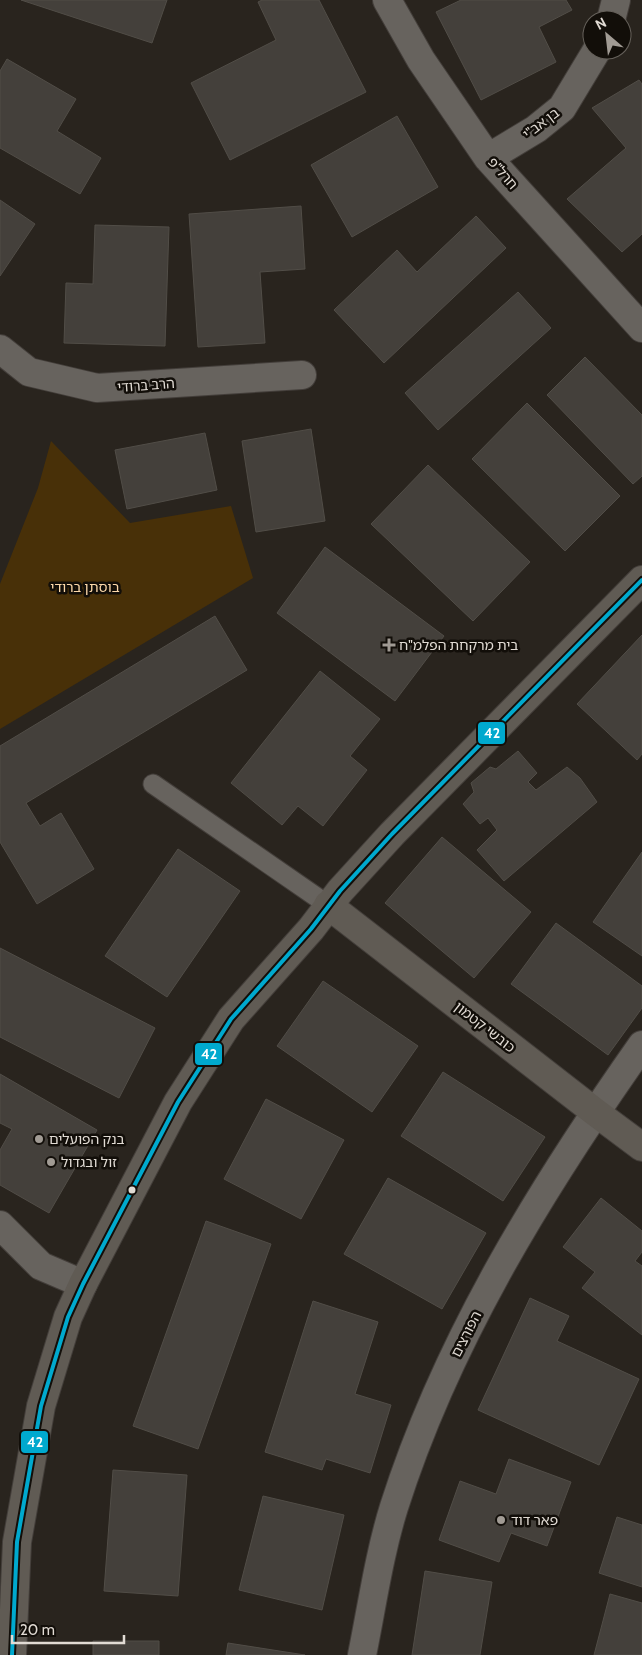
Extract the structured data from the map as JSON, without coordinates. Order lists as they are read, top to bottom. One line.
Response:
{"streets":{"street":["בן אב\"י","חרל\"פ","הרב ברודי","כובשי קטמון","הפורצים"]},"crossings":[["בן אב\"י","חרל\"פ"],["כובשי קטמון","הפורצים"]],"parks":["בוסתן ברודי"],"places":{"health":["בית מרקחת הפלמ\"ח"],"other":["בנק הפועלים","זול ובגדול","פאר דוד"]},"lines":["transit line 42"],"scale_bar":"20 m","north":"top left"}
